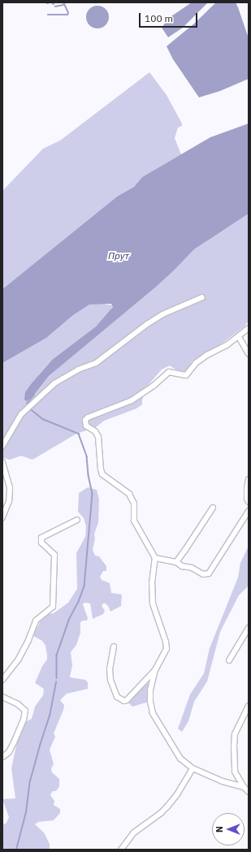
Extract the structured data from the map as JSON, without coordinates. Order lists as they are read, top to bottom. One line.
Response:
{"water":["Прут"],"scale_bar":"100 m","north":"left"}
